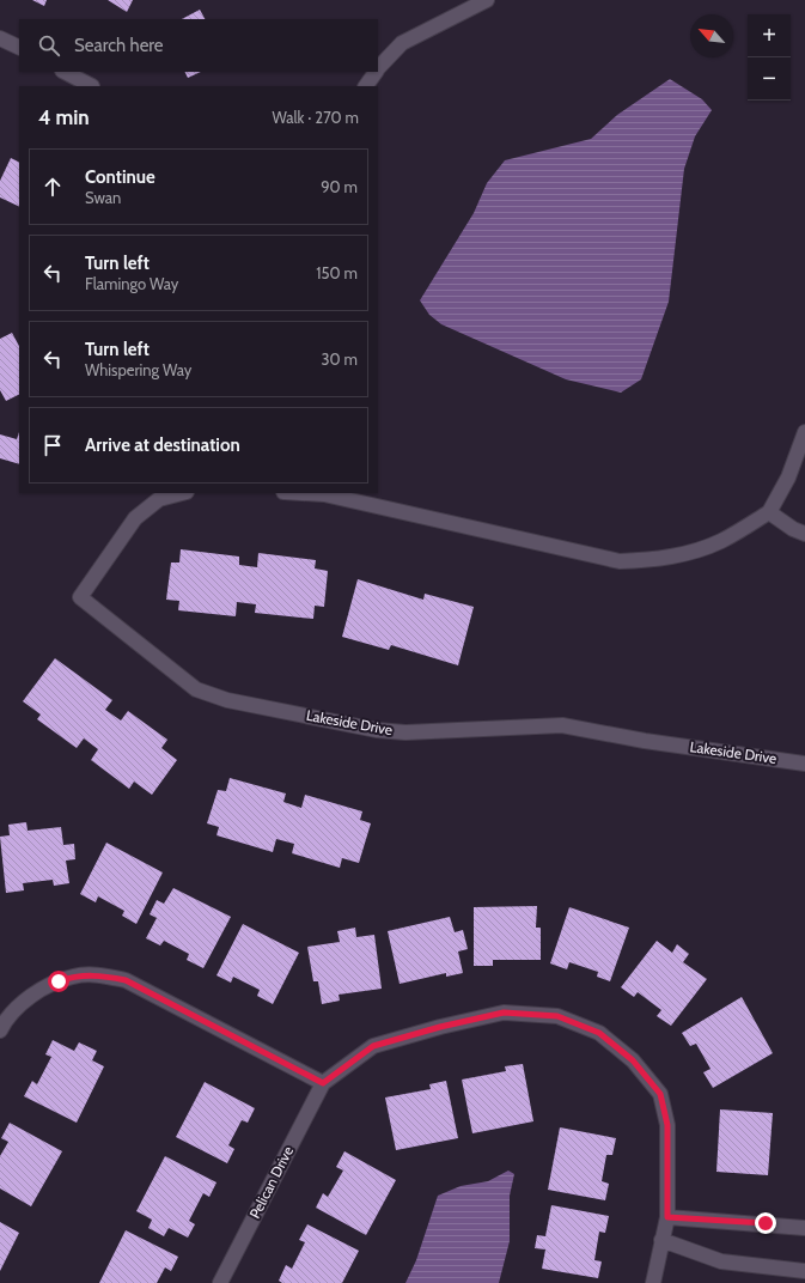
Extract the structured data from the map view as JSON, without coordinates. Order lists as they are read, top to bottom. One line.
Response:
{"streets":{"street":["Lakeside Drive","Pelican Drive"]},"north":"top left","page":{"map_buttons":["+","−"],"search":"Search here","heading":["4 min","Walk · 270 m"],"list":[["Continue","Swan","90 m"],["Turn left","Flamingo Way","150 m"],["Turn left","Whispering Way","30 m"],"Arrive at destination"]}}
